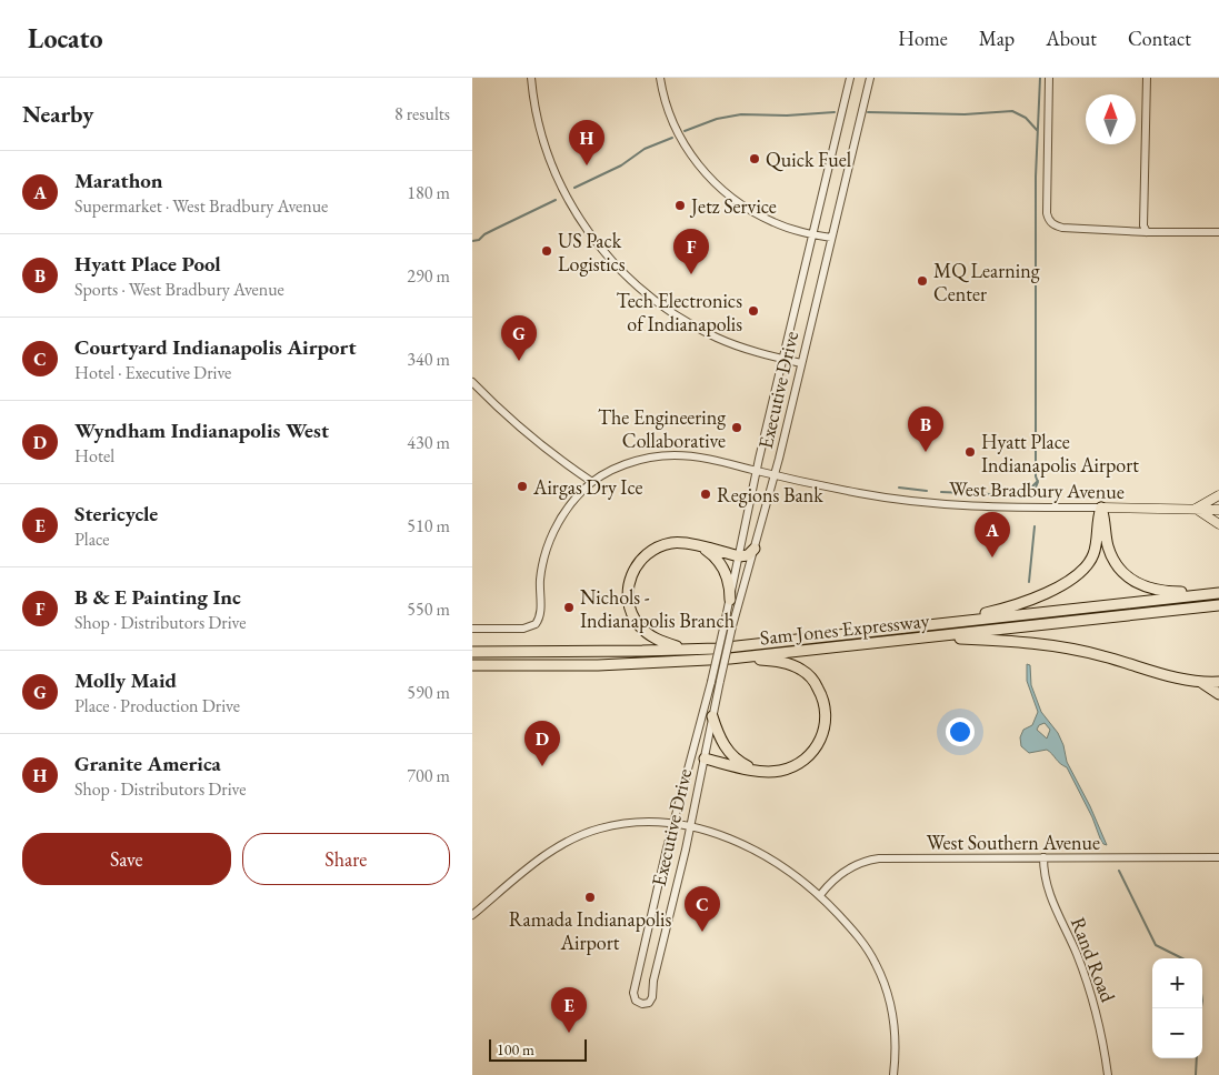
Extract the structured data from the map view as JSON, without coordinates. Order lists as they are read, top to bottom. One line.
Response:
{"streets":{"highway":["Sam Jones Expressway"],"main road":["West Bradbury Avenue"],"street":["Executive Drive","West Southern Avenue","Rand Road"]},"crossings":[["Executive Drive","West Bradbury Avenue"],["West Southern Avenue","Rand Road"]],"places":["Quick Fuel","Jetz Service","US Pack Logistics","MQ Learning Center","Tech Electronics of Indianapolis","The Engineering Collaborative","Hyatt Place Indianapolis Airport","Airgas Dry Ice","Regions Bank","Nichols - Indianapolis Branch","Ramada Indianapolis Airport"],"scale_bar":"100 m","north":"top","page":{"header":"Locato","nav":["Home","Map","About","Contact"],"heading":["Nearby","8 results"],"pins":["H","F","G","B","A","D","C","E"],"list":[{"mark":"A","name":"Marathon","note":"Supermarket · West Bradbury Avenue","value":"180 m"},{"mark":"B","name":"Hyatt Place Pool","note":"Sports · West Bradbury Avenue","value":"290 m"},{"mark":"C","name":"Courtyard Indianapolis Airport","note":"Hotel · Executive Drive","value":"340 m"},{"mark":"D","name":"Wyndham Indianapolis West","note":"Hotel","value":"430 m"},{"mark":"E","name":"Stericycle","note":"Place","value":"510 m"},{"mark":"F","name":"B & E Painting Inc","note":"Shop · Distributors Drive","value":"550 m"},{"mark":"G","name":"Molly Maid","note":"Place · Production Drive","value":"590 m"},{"mark":"H","name":"Granite America","note":"Shop · Distributors Drive","value":"700 m"}],"buttons":["Save","Share"],"map_buttons":["+","−"],"scale":"100 m"}}
